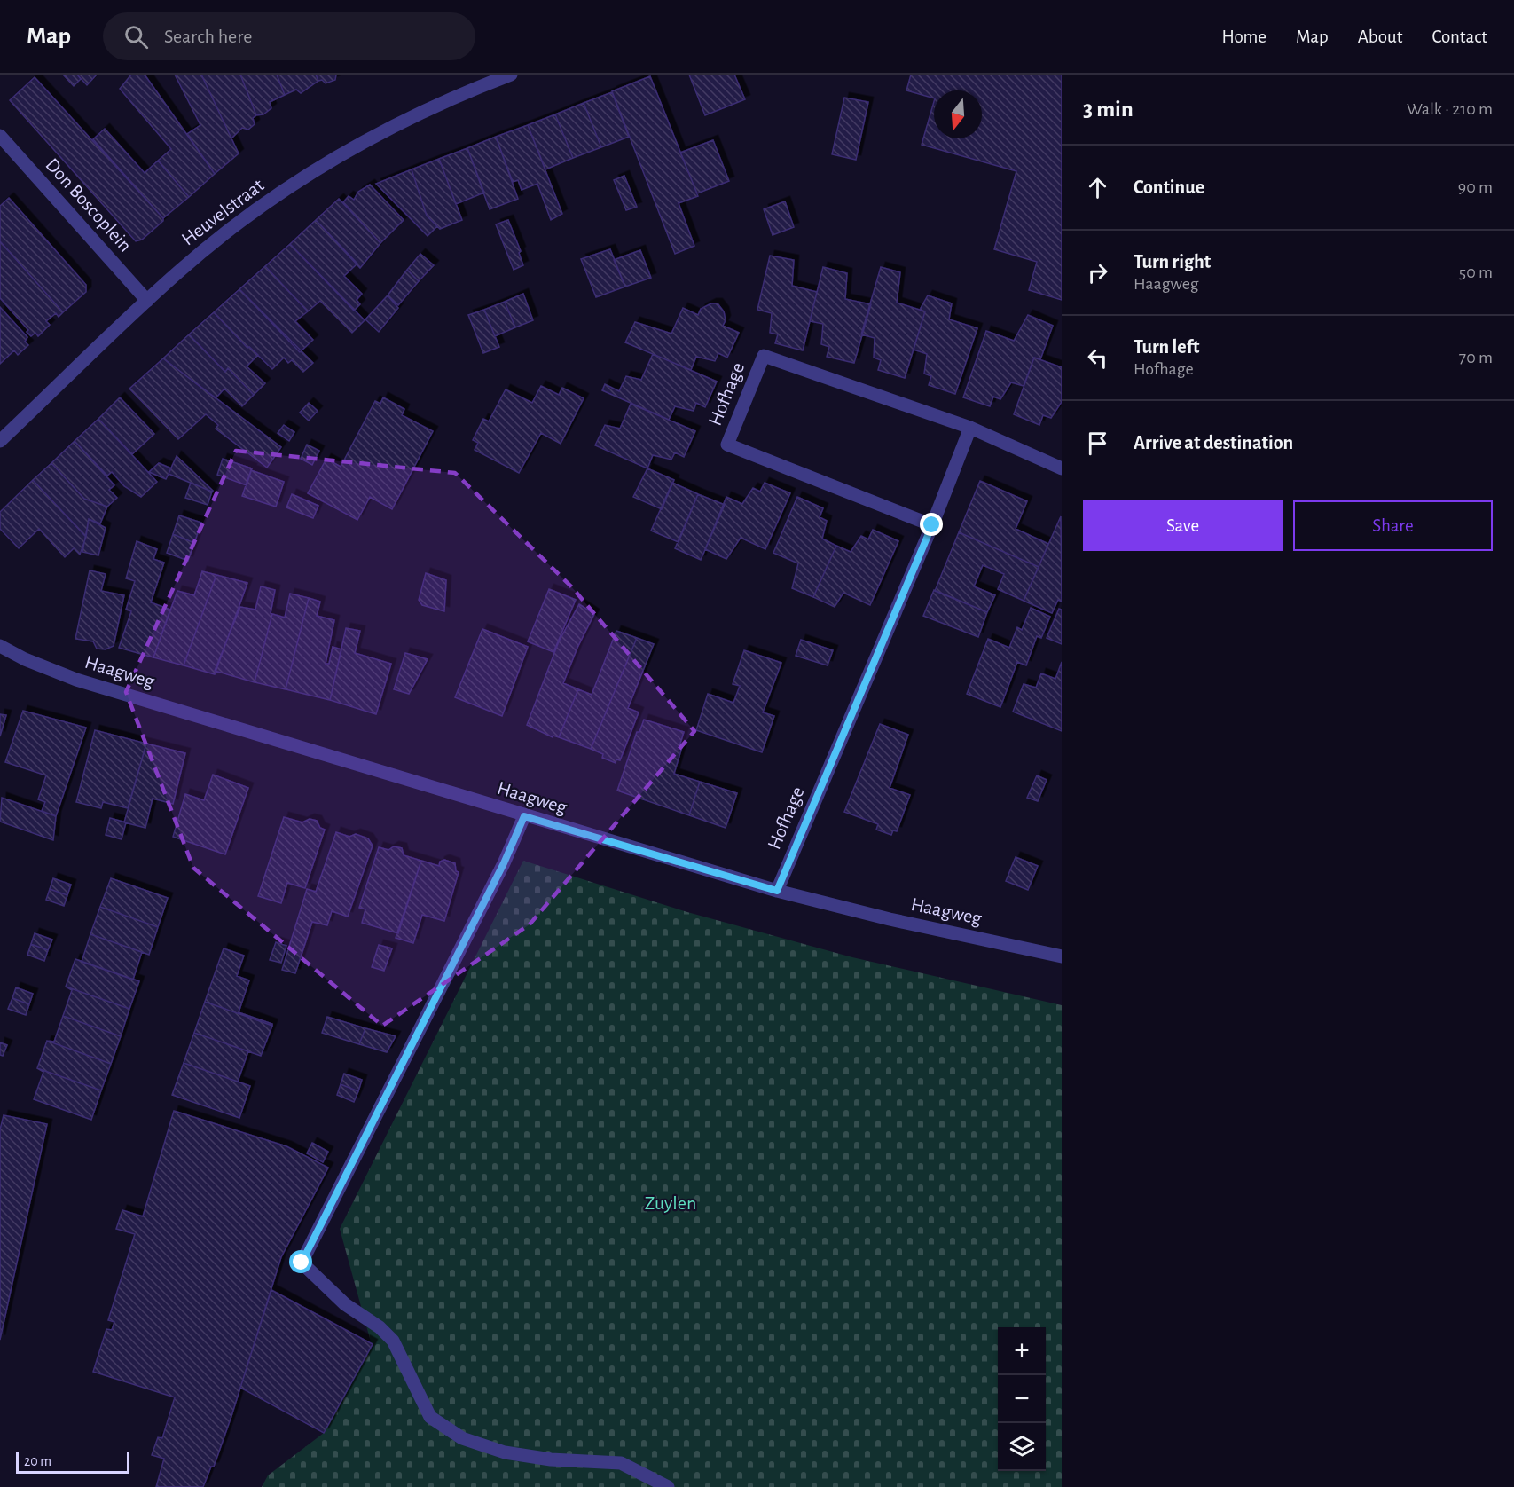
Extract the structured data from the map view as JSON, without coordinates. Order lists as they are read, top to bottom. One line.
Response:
{"streets":{"street":["Don Boscoplein","Heuvelstraat","Hofhage","Haagweg"]},"crossings":[["Don Boscoplein","Heuvelstraat"],["Hofhage","Haagweg"]],"parks":["Zuylen"],"scale_bar":"20 m","north":"bottom","page":{"header":"Map","search":"Search here","nav":["Home","Map","About","Contact"],"heading":["3 min","Walk · 210 m"],"list":[["Continue","90 m"],["Turn right","Haagweg","50 m"],["Turn left","Hofhage","70 m"],"Arrive at destination"],"buttons":["Save","Share"],"map_buttons":["+","−"],"scale":"20 m"}}
